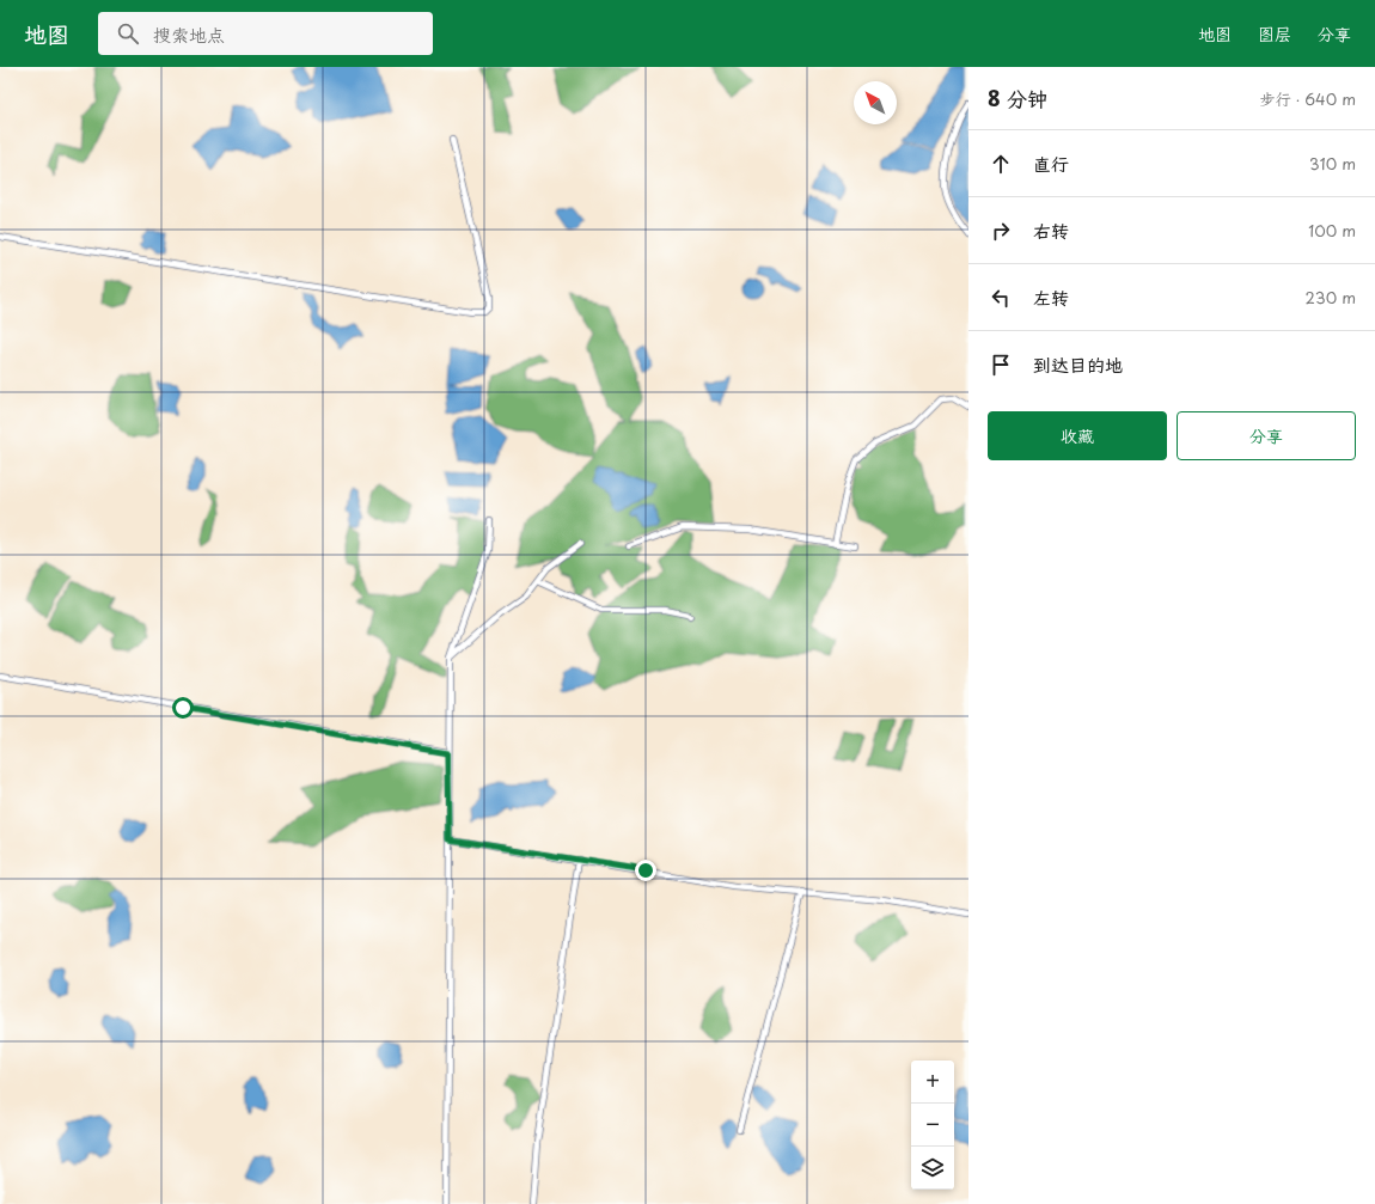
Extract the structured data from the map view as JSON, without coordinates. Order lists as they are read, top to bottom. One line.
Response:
{"north":"top left","page":{"header":"地图","search":"搜索地点","nav":["地图","图层","分享"],"heading":["8 分钟","步行 · 640 m"],"list":[["直行","310 m"],["右转","100 m"],["左转","230 m"],"到达目的地"],"buttons":["收藏","分享"],"map_buttons":["+","−"]}}
